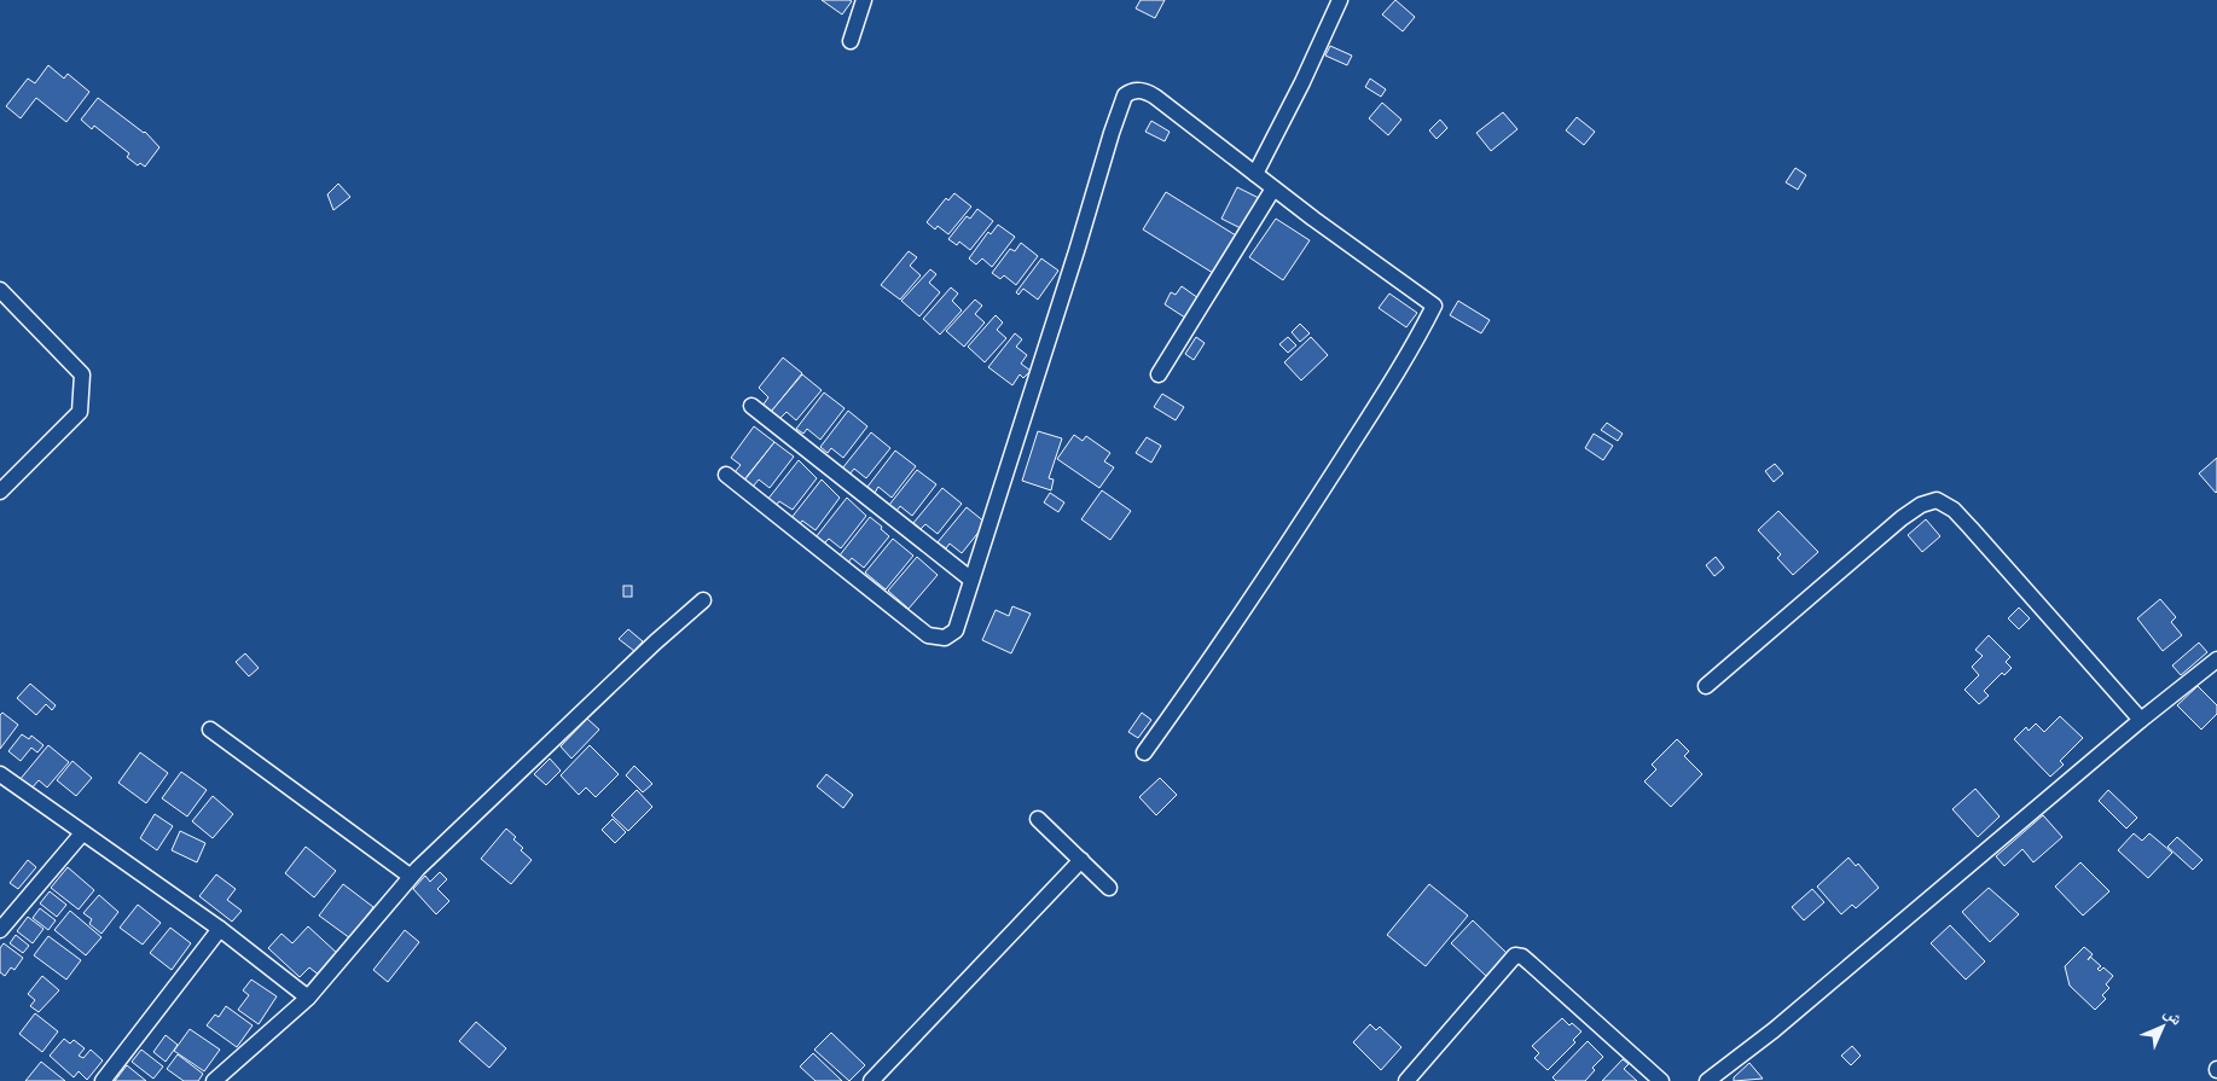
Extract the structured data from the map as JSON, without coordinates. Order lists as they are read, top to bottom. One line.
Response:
{"north":"top right"}
